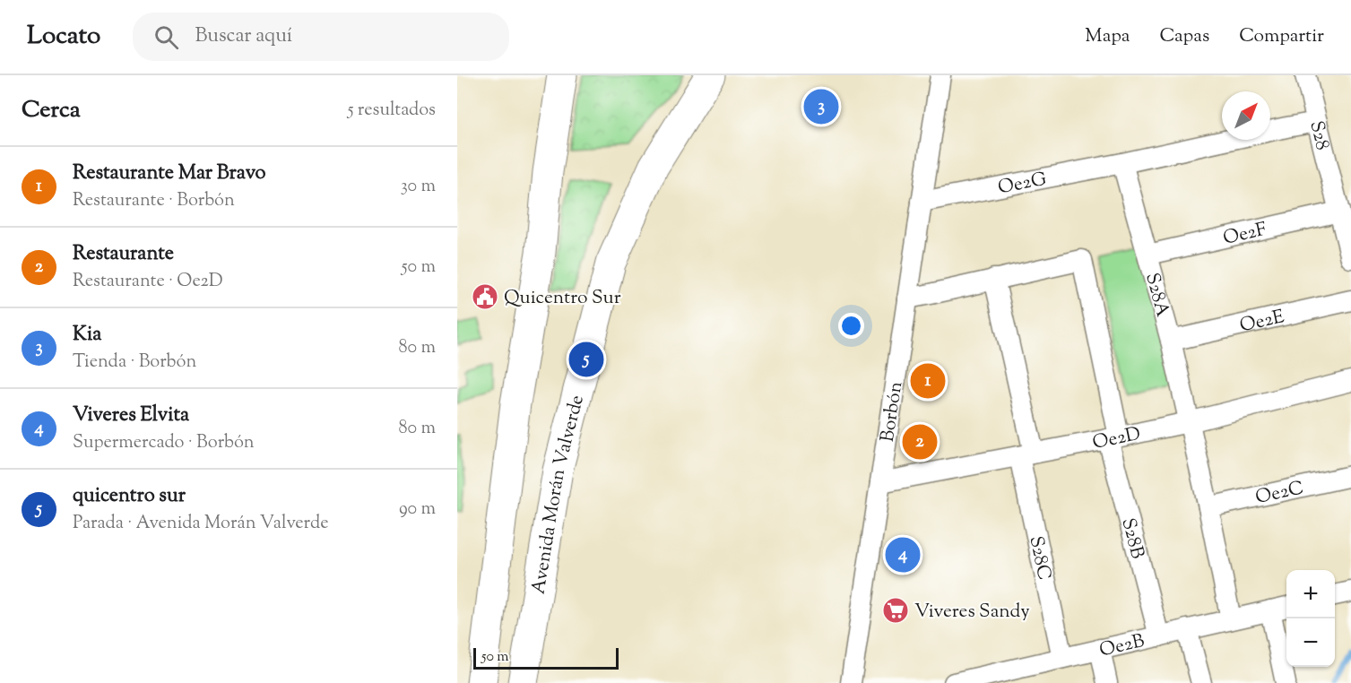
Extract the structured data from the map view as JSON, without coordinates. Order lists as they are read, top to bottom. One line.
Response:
{"streets":{"main road":["Avenida Morán Valverde"],"street":["S28","Oe2G","Oe2F","S28A","Oe2E","Borbón","Oe2D","Oe2C","S28B","S28C","Oe2B"]},"crossings":[["S28","Oe2F"],["Oe2G","S28A"],["Oe2G","Borbón"],["Oe2F","S28A"],["S28A","Oe2E"],["S28A","Oe2D"],["S28A","Oe2C"],["S28A","Oe2B"],["Borbón","Oe2D"],["Oe2D","S28B"],["Oe2D","S28C"],["S28B","S28C"],["S28B","Oe2B"],["S28C","Oe2B"]],"places":{"public building":["Quicentro Sur"],"supermarket":["Viveres Sandy"]},"scale_bar":"50 m","north":"top right","page":{"header":"Locato","search":"Buscar aquí","nav":["Mapa","Capas","Compartir"],"heading":["Cerca","5 resultados"],"pins":["3","5","1","2","4"],"list":[{"mark":"1","name":"Restaurante Mar Bravo","note":"Restaurante · Borbón","value":"30 m"},{"mark":"2","name":"Restaurante","note":"Restaurante · Oe2D","value":"50 m"},{"mark":"3","name":"Kia","note":"Tienda · Borbón","value":"80 m"},{"mark":"4","name":"Viveres Elvita","note":"Supermercado · Borbón","value":"80 m"},{"mark":"5","name":"quicentro sur","note":"Parada · Avenida Morán Valverde","value":"90 m"}],"map_buttons":["+","−"],"scale":"50 m"}}
